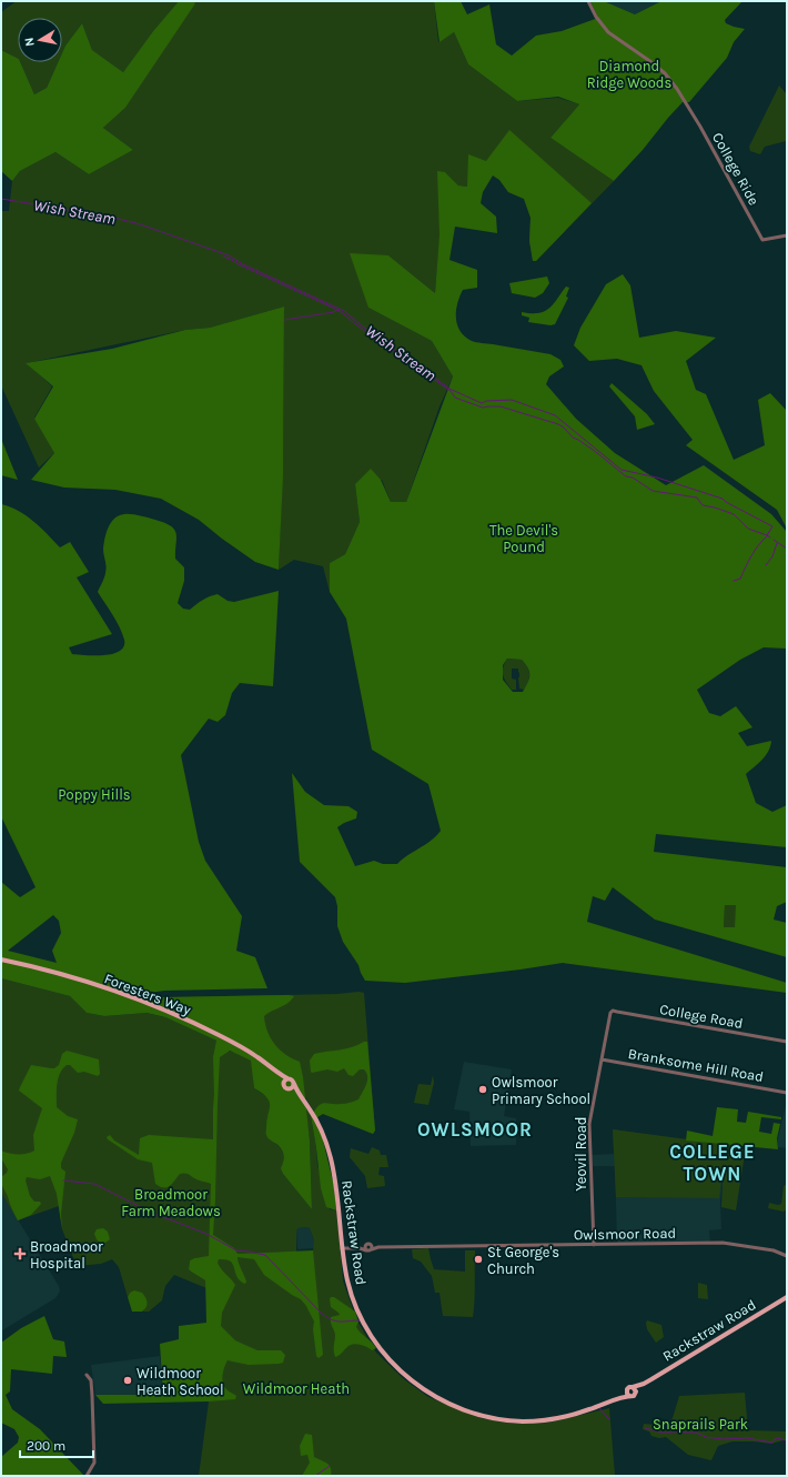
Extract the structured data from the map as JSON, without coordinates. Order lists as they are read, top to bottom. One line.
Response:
{"streets":{"main road":["Foresters Way","Rackstraw Road"],"street":["College Ride","College Road","Branksome Hill Road","Yeovil Road","Owlsmoor Road"]},"crossings":[["Foresters Way","Rackstraw Road"],["College Road","Yeovil Road"],["Branksome Hill Road","Yeovil Road"],["Yeovil Road","Owlsmoor Road"]],"districts":["OWLSMOOR","COLLEGE TOWN"],"water":["Wish Stream"],"parks":["Diamond Ridge Woods","The Devil's Pound","Poppy Hills","Broadmoor Farm Meadows","Wildmoor Heath","Snaprails Park"],"places":{"other":["Owlsmoor Primary School","St George's Church","Wildmoor Heath School"],"health":["Broadmoor Hospital"]},"scale_bar":"200 m","north":"left"}
